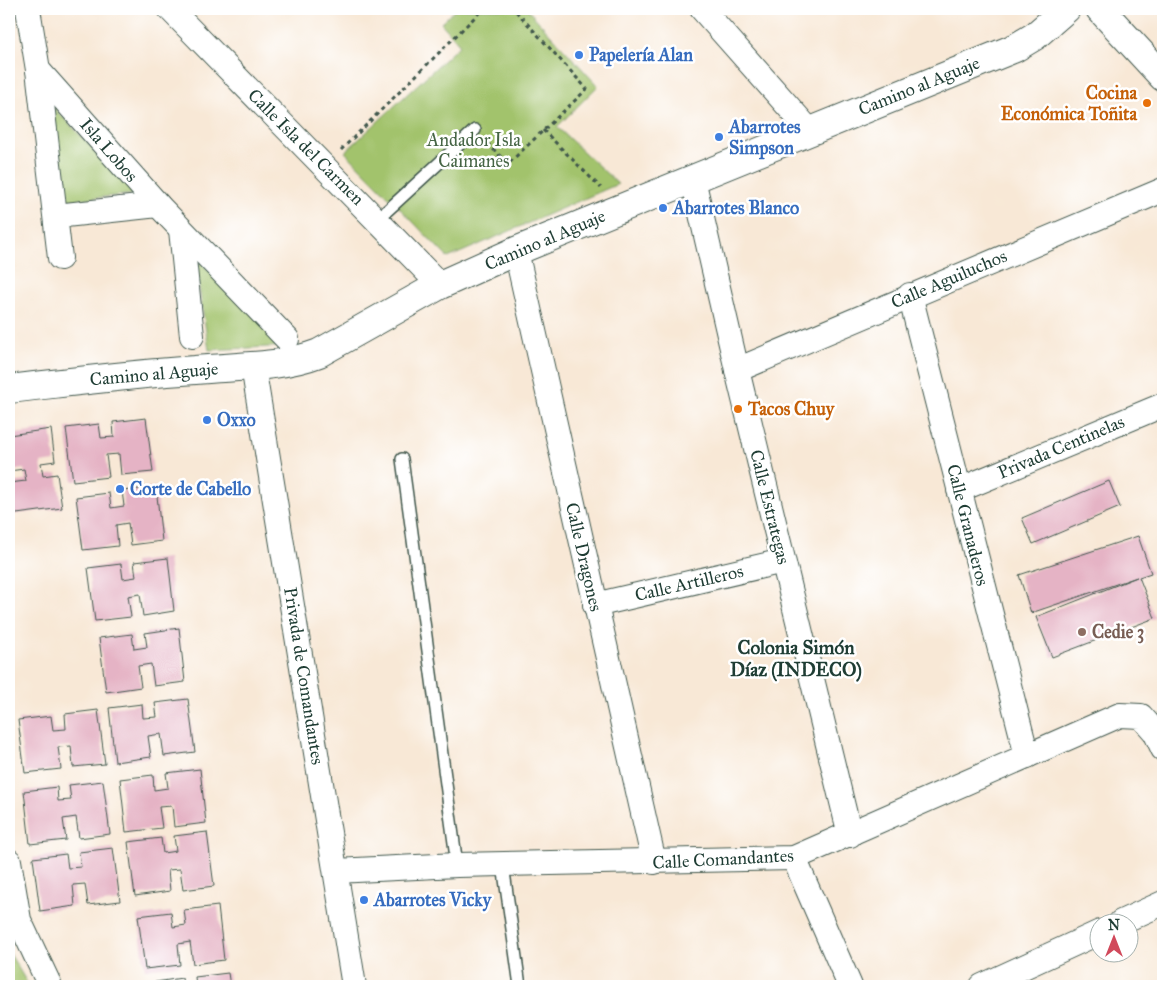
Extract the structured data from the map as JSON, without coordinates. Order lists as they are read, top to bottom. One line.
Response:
{"streets":{"main road":["Camino al Aguaje"],"street":["Calle Isla del Carmen","Isla Lobos","Calle Aguiluchos","Privada Centinelas","Calle Estrategas","Calle Granaderos","Calle Dragones","Calle Artilleros","Privada de Comandantes","Calle Comandantes"]},"crossings":[["Camino al Aguaje","Calle Isla del Carmen"],["Camino al Aguaje","Calle Estrategas"],["Camino al Aguaje","Calle Dragones"],["Camino al Aguaje","Privada de Comandantes"],["Calle Aguiluchos","Calle Estrategas"],["Calle Aguiluchos","Calle Granaderos"],["Privada Centinelas","Calle Granaderos"],["Calle Estrategas","Calle Artilleros"],["Calle Estrategas","Calle Comandantes"],["Calle Granaderos","Calle Comandantes"],["Calle Dragones","Calle Artilleros"],["Calle Dragones","Calle Comandantes"],["Privada de Comandantes","Calle Comandantes"]],"districts":["Colonia Simón Díaz (INDECO)"],"parks":["Andador Isla Caimanes"],"places":["Papelería Alan","Cocina Económica Toñita","Abarrotes Simpson","Abarrotes Blanco","Tacos Chuy","Oxxo","Corte de Cabello","Cedie 3","Abarrotes Vicky"],"north":"top"}
